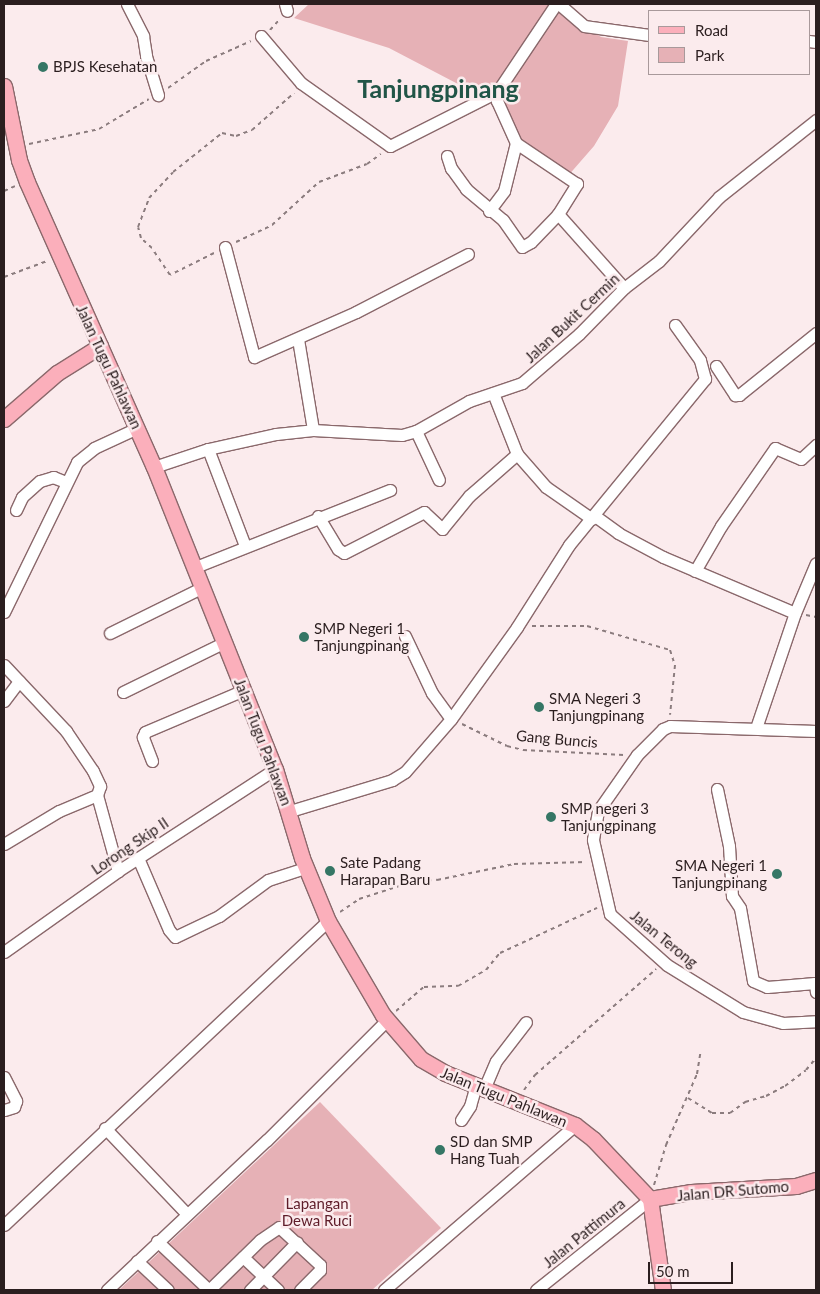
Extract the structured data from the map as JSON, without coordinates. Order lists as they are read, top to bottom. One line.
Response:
{"streets":{"main road":["Jalan Tugu Pahlawan","Jalan DR Sutomo"],"street":["Jalan Bukit Cermin","Lorong Skip II","Jalan Terong","Jalan Pattimura"],"path":["Gang Buncis"]},"crossings":[["Jalan Bukit Cermin","Jalan Tugu Pahlawan"],["Jalan Tugu Pahlawan","Lorong Skip II"],["Jalan Tugu Pahlawan","Jalan DR Sutomo"],["Jalan Tugu Pahlawan","Jalan Pattimura"],["Gang Buncis","Jalan Terong"],["Jalan DR Sutomo","Jalan Pattimura"]],"districts":["Tanjungpinang"],"parks":["Lapangan Dewa Ruci"],"places":["BPJS Kesehatan","SMP Negeri 1 Tanjungpinang","SMA Negeri 3 Tanjungpinang","SMP negeri 3 Tanjungpinang","Sate Padang Harapan Baru","SMA Negeri 1 Tanjungpinang","SD dan SMP Hang Tuah"],"legend":["Road","Park"],"scale_bar":"50 m"}
